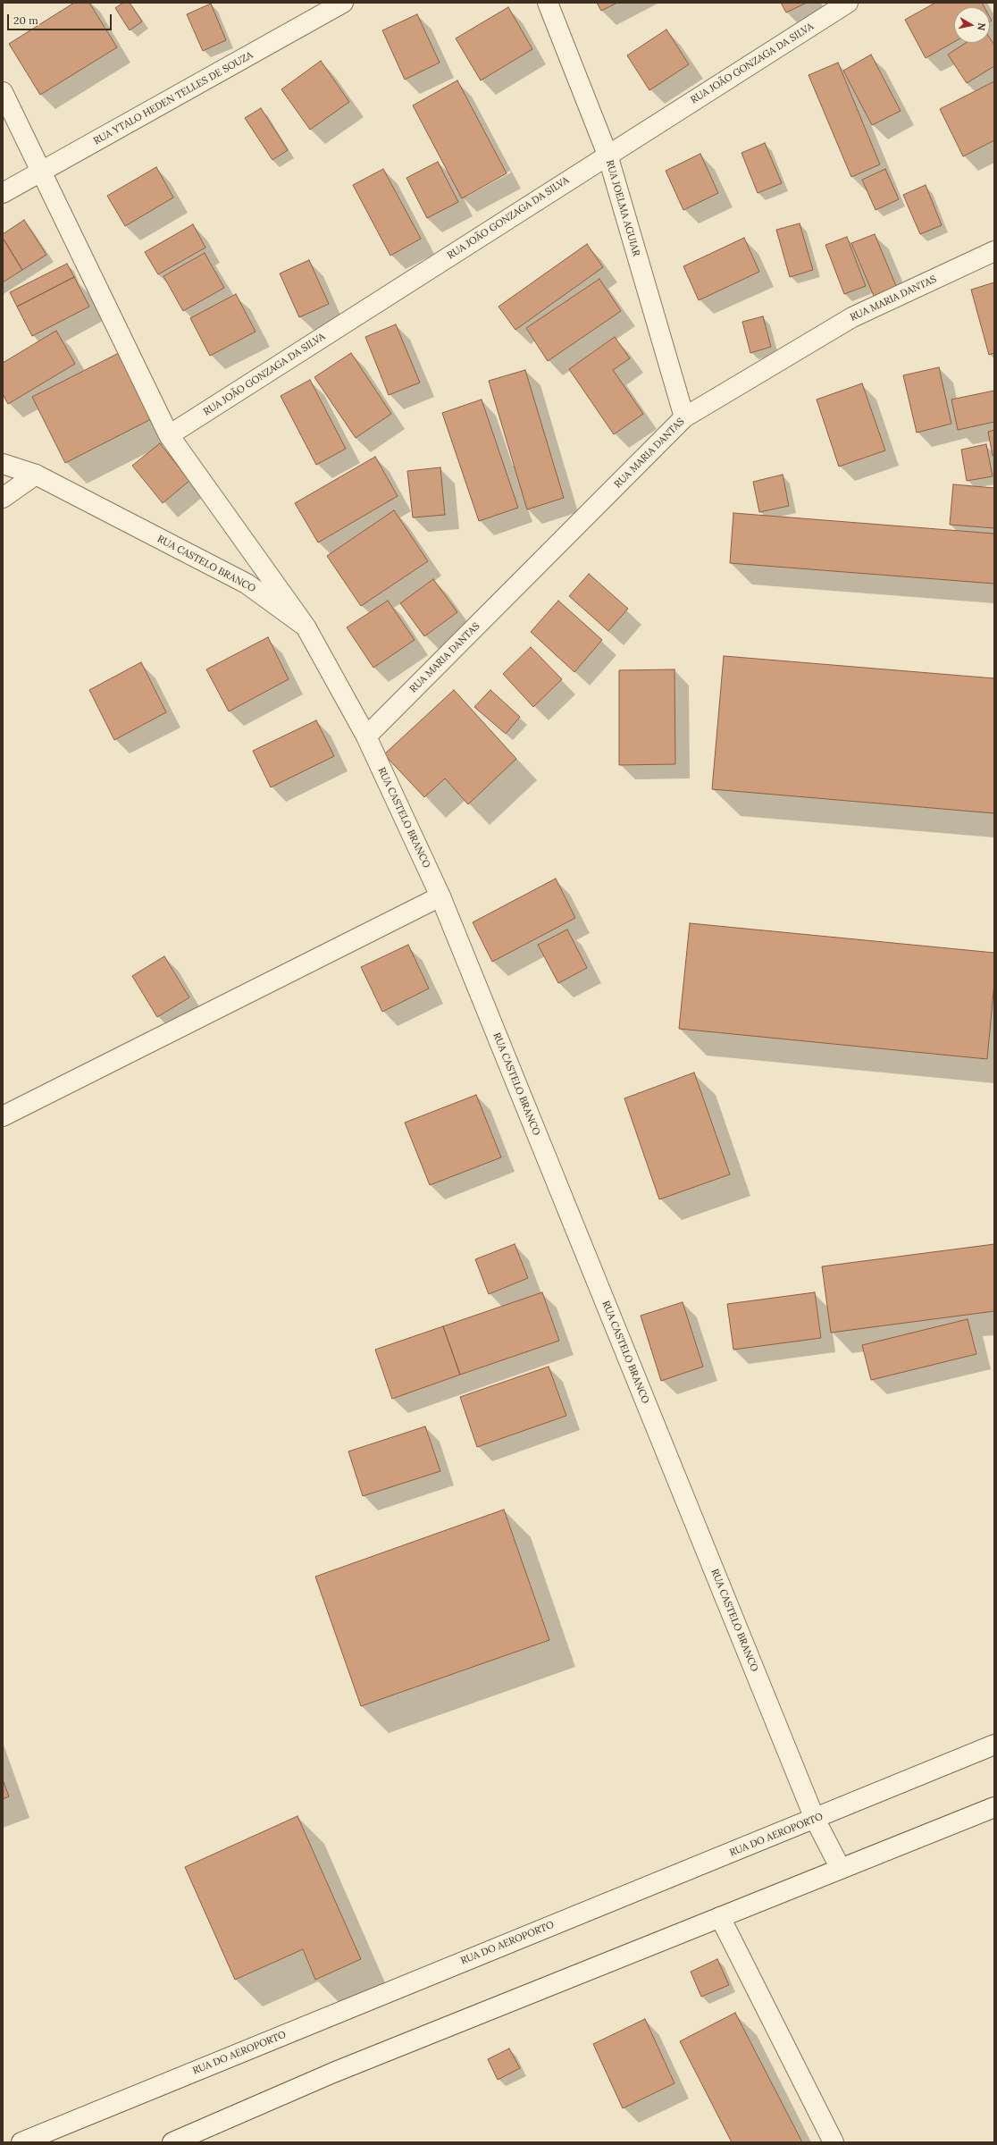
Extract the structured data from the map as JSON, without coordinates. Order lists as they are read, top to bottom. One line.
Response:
{"streets":{"street":["RUA JOÃO GONZAGA DA SILVA","RUA YTALO HEDEN TELLES DE SOUZA","RUA JOELMA AGUIAR","RUA MARIA DANTAS","RUA CASTELO BRANCO","RUA DO AEROPORTO"]},"crossings":[["RUA JOÃO GONZAGA DA SILVA","RUA JOELMA AGUIAR"],["RUA JOELMA AGUIAR","RUA MARIA DANTAS"],["RUA MARIA DANTAS","RUA CASTELO BRANCO"],["RUA CASTELO BRANCO","RUA DO AEROPORTO"]],"scale_bar":"20 m","north":"right"}
